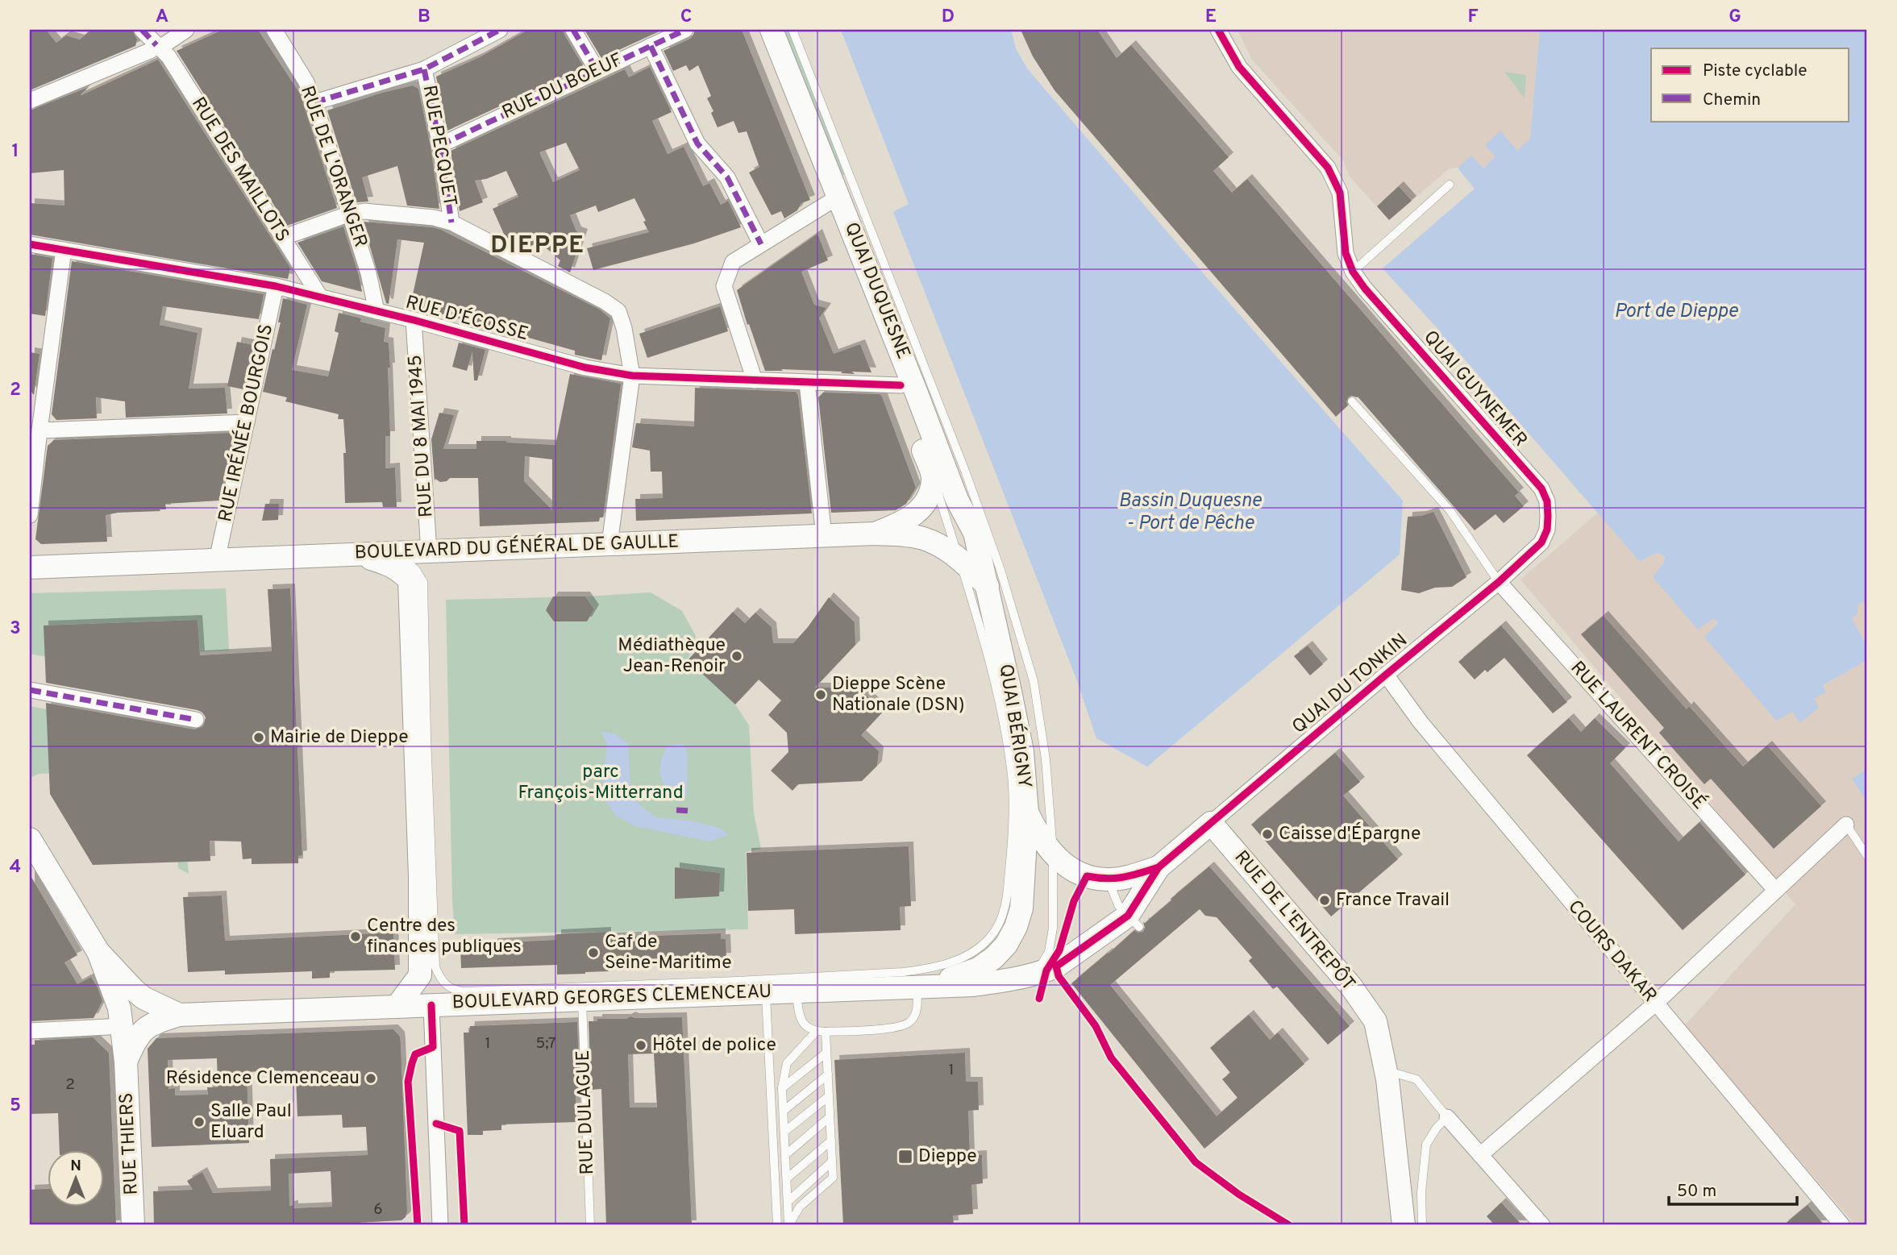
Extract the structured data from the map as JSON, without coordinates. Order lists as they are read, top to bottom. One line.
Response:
{"streets":{"main road":["QUAI DUQUESNE","BOULEVARD DU GÉNÉRAL DE GAULLE","QUAI DU TONKIN","QUAI BÉRIGNY","RUE DE L'ENTREPÔT","BOULEVARD GEORGES CLEMENCEAU","RUE THIERS"],"street":["RUE DU BOEUF","RUE PECQUET","RUE DE L'ORANGER","RUE DES MAILLOTS","RUE D'ÉCOSSE","QUAI GUYNEMER","RUE IRÉNÉE BOURGOIS","RUE DU 8 MAI 1945","RUE LAURENT CROISÉ","COURS DAKAR"],"lane":["RUE DULAGUE"]},"crossings":[["RUE DU BOEUF","RUE PECQUET"],["RUE DE L'ORANGER","RUE D'ÉCOSSE"],["RUE DES MAILLOTS","RUE D'ÉCOSSE"],["QUAI DUQUESNE","RUE D'ÉCOSSE"],["QUAI DUQUESNE","BOULEVARD DU GÉNÉRAL DE GAULLE"],["QUAI DUQUESNE","QUAI BÉRIGNY"],["RUE D'ÉCOSSE","RUE IRÉNÉE BOURGOIS"],["RUE D'ÉCOSSE","RUE DU 8 MAI 1945"],["QUAI GUYNEMER","QUAI DU TONKIN"],["RUE IRÉNÉE BOURGOIS","BOULEVARD DU GÉNÉRAL DE GAULLE"],["RUE DU 8 MAI 1945","BOULEVARD DU GÉNÉRAL DE GAULLE"],["BOULEVARD DU GÉNÉRAL DE GAULLE","QUAI BÉRIGNY"],["QUAI DU TONKIN","QUAI BÉRIGNY"],["QUAI DU TONKIN","RUE LAURENT CROISÉ"],["QUAI DU TONKIN","RUE DE L'ENTREPÔT"],["QUAI DU TONKIN","COURS DAKAR"],["QUAI DU TONKIN","BOULEVARD GEORGES CLEMENCEAU"],["QUAI BÉRIGNY","BOULEVARD GEORGES CLEMENCEAU"],["BOULEVARD GEORGES CLEMENCEAU","RUE DULAGUE"],["BOULEVARD GEORGES CLEMENCEAU","RUE THIERS"]],"districts":["DIEPPE"],"water":["Port de Dieppe","Bassin Duquesne - Port de Pêche"],"parks":["parc François-Mitterrand"],"places":{"other":["Médiathèque Jean-Renoir","Dieppe Scène Nationale (DSN)","Mairie de Dieppe","Caisse d'Épargne","France Travail","Centre des finances publiques","Caf de Seine-Maritime","Hôtel de police","Résidence Clemenceau","Salle Paul Eluard"],"transit":["Dieppe"]},"house_numbers":["1","5;7","1","2","6"],"legend":["Piste cyclable","Chemin"],"scale_bar":"50 m","north":"top","grid":{"columns":["A","B","C","D","E","F","G"],"rows":["1","2","3","4","5"]}}
